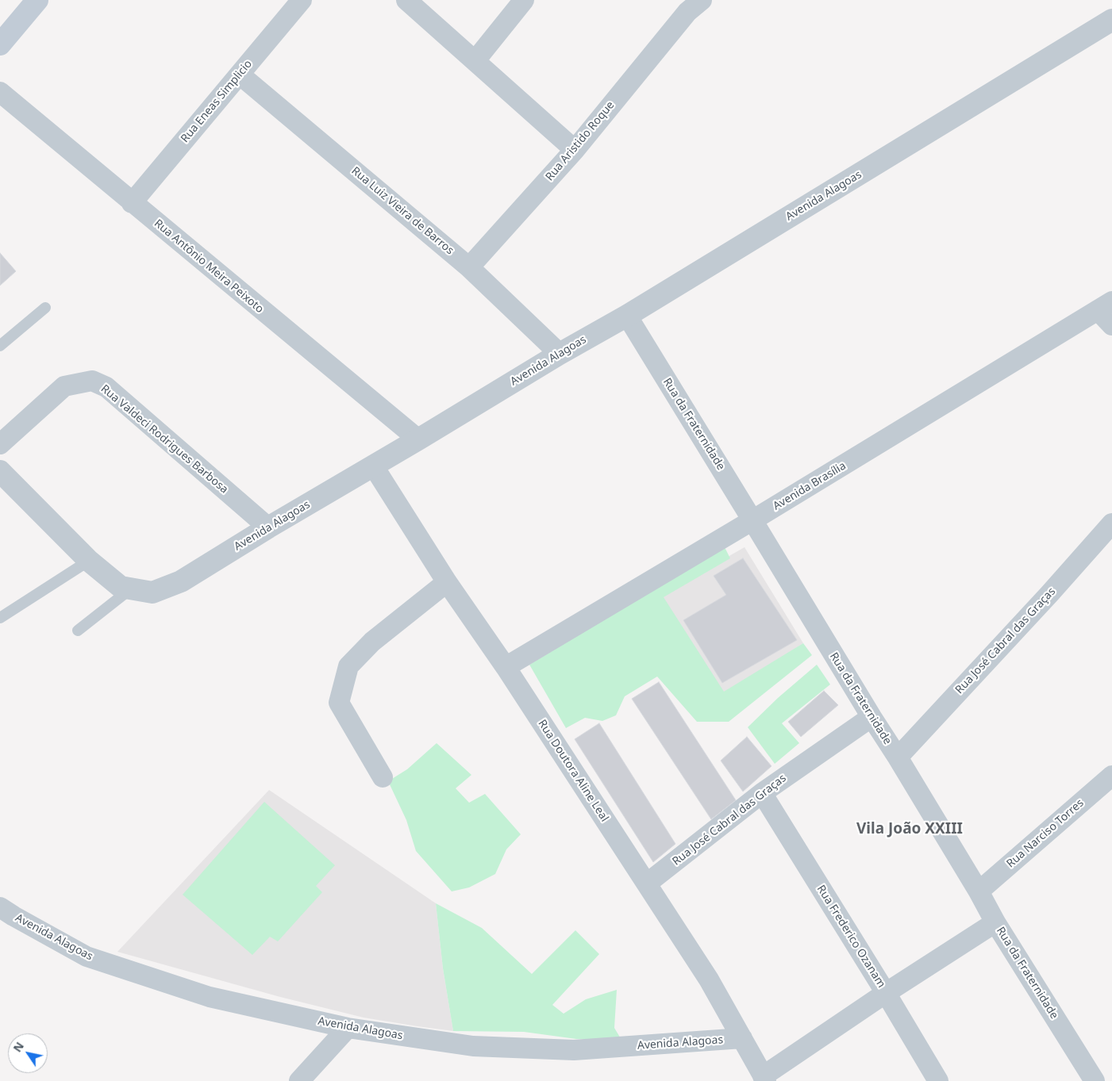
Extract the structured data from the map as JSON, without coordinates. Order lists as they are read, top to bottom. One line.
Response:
{"streets":{"street":["Rua Eneas Simplicio","Rua Aristido Roque","Avenida Alagoas","Rua Luiz Vieira de Barros","Rua Antônio Meira Peixoto","Rua da Fraternidade","Rua Valdeci Rodrigues Barbosa","Avenida Brasília","Rua José Cabral das Graças","Rua Doutora Aline Leal","Rua Narciso Torres","Rua Frederico Ozanam"]},"crossings":[["Rua Eneas Simplicio","Rua Luiz Vieira de Barros"],["Rua Eneas Simplicio","Rua Antônio Meira Peixoto"],["Rua Aristido Roque","Rua Luiz Vieira de Barros"],["Avenida Alagoas","Rua Luiz Vieira de Barros"],["Avenida Alagoas","Rua Antônio Meira Peixoto"],["Avenida Alagoas","Rua da Fraternidade"],["Avenida Alagoas","Rua Valdeci Rodrigues Barbosa"],["Avenida Alagoas","Rua Doutora Aline Leal"],["Rua da Fraternidade","Avenida Brasília"],["Rua da Fraternidade","Rua José Cabral das Graças"],["Rua da Fraternidade","Rua Narciso Torres"],["Avenida Brasília","Rua Doutora Aline Leal"],["Rua José Cabral das Graças","Rua Doutora Aline Leal"],["Rua José Cabral das Graças","Rua Frederico Ozanam"]],"districts":["Vila João XXIII"],"north":"top left"}
